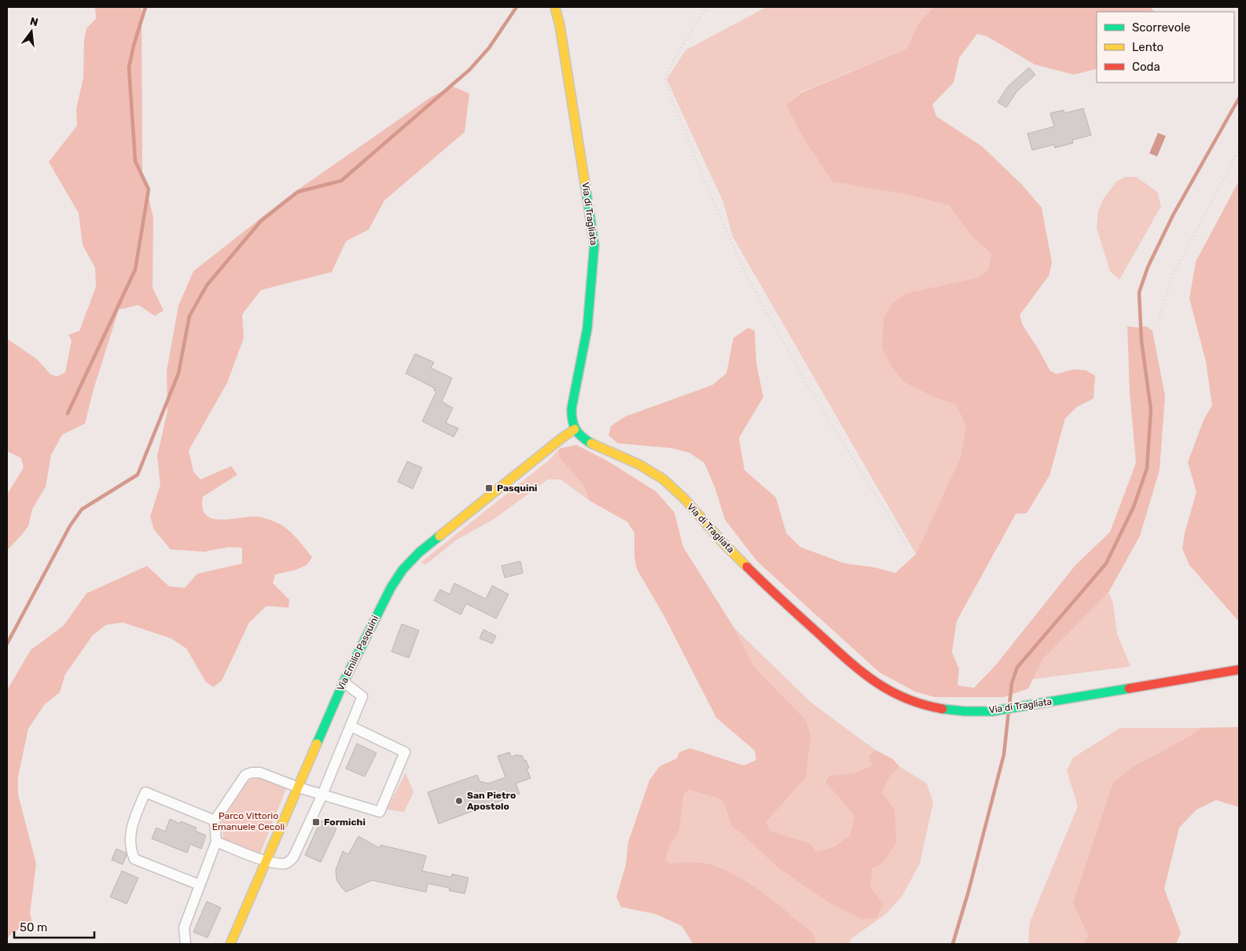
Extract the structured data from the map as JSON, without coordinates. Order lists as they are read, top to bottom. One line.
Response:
{"streets":{"street":["Via di Tragliata","Via Emilio Pasquini"]},"crossings":[["Via di Tragliata","Via Emilio Pasquini"]],"parks":["Parco Vittorio Emanuele Cecoli"],"places":{"transit":["Pasquini","Formichi"],"other":["San Pietro Apostolo"]},"legend":["Scorrevole","Lento","Coda"],"scale_bar":"50 m","north":"top"}
